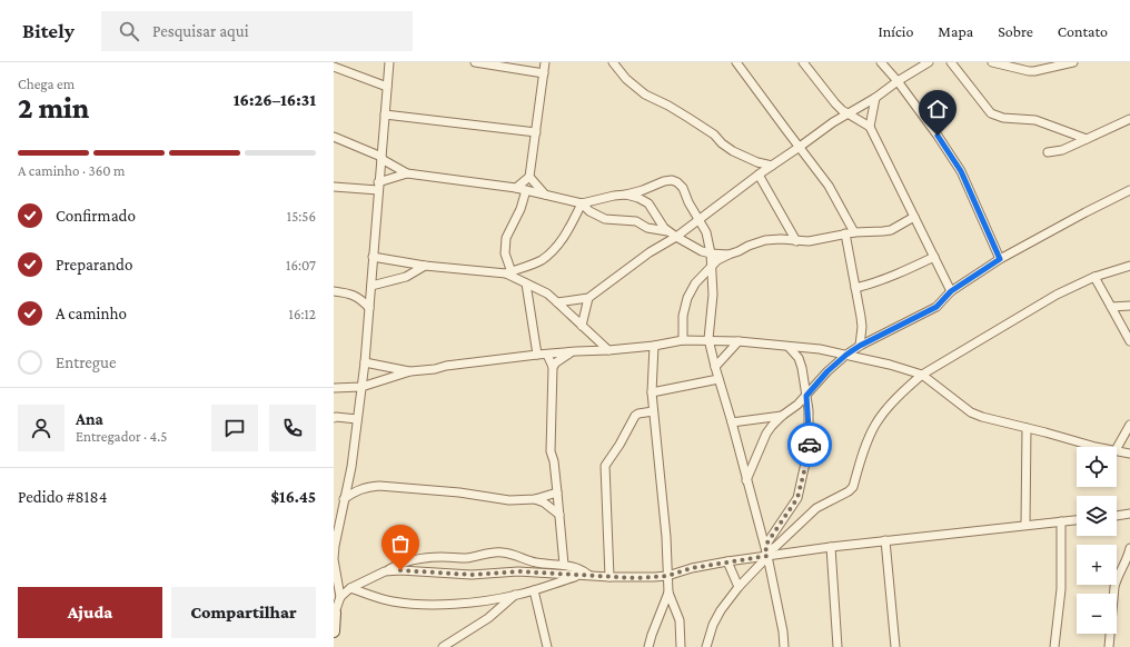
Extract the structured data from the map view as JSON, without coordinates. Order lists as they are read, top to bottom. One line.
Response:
{"page":{"header":"Bitely","search":"Pesquisar aqui","nav":["Início","Mapa","Sobre","Contato"],"heading":["2 min","Chega em","16:26–16:31"],"panel":["Ana","Entregador · 4.5","Pedido #8184","$16.45"],"bar":"A caminho · 360 m","list":[["Confirmado","15:56"],["Preparando","16:07"],["A caminho","16:12"],"Entregue"],"map_buttons":["+","−"],"buttons":["Ajuda","Compartilhar"]}}
